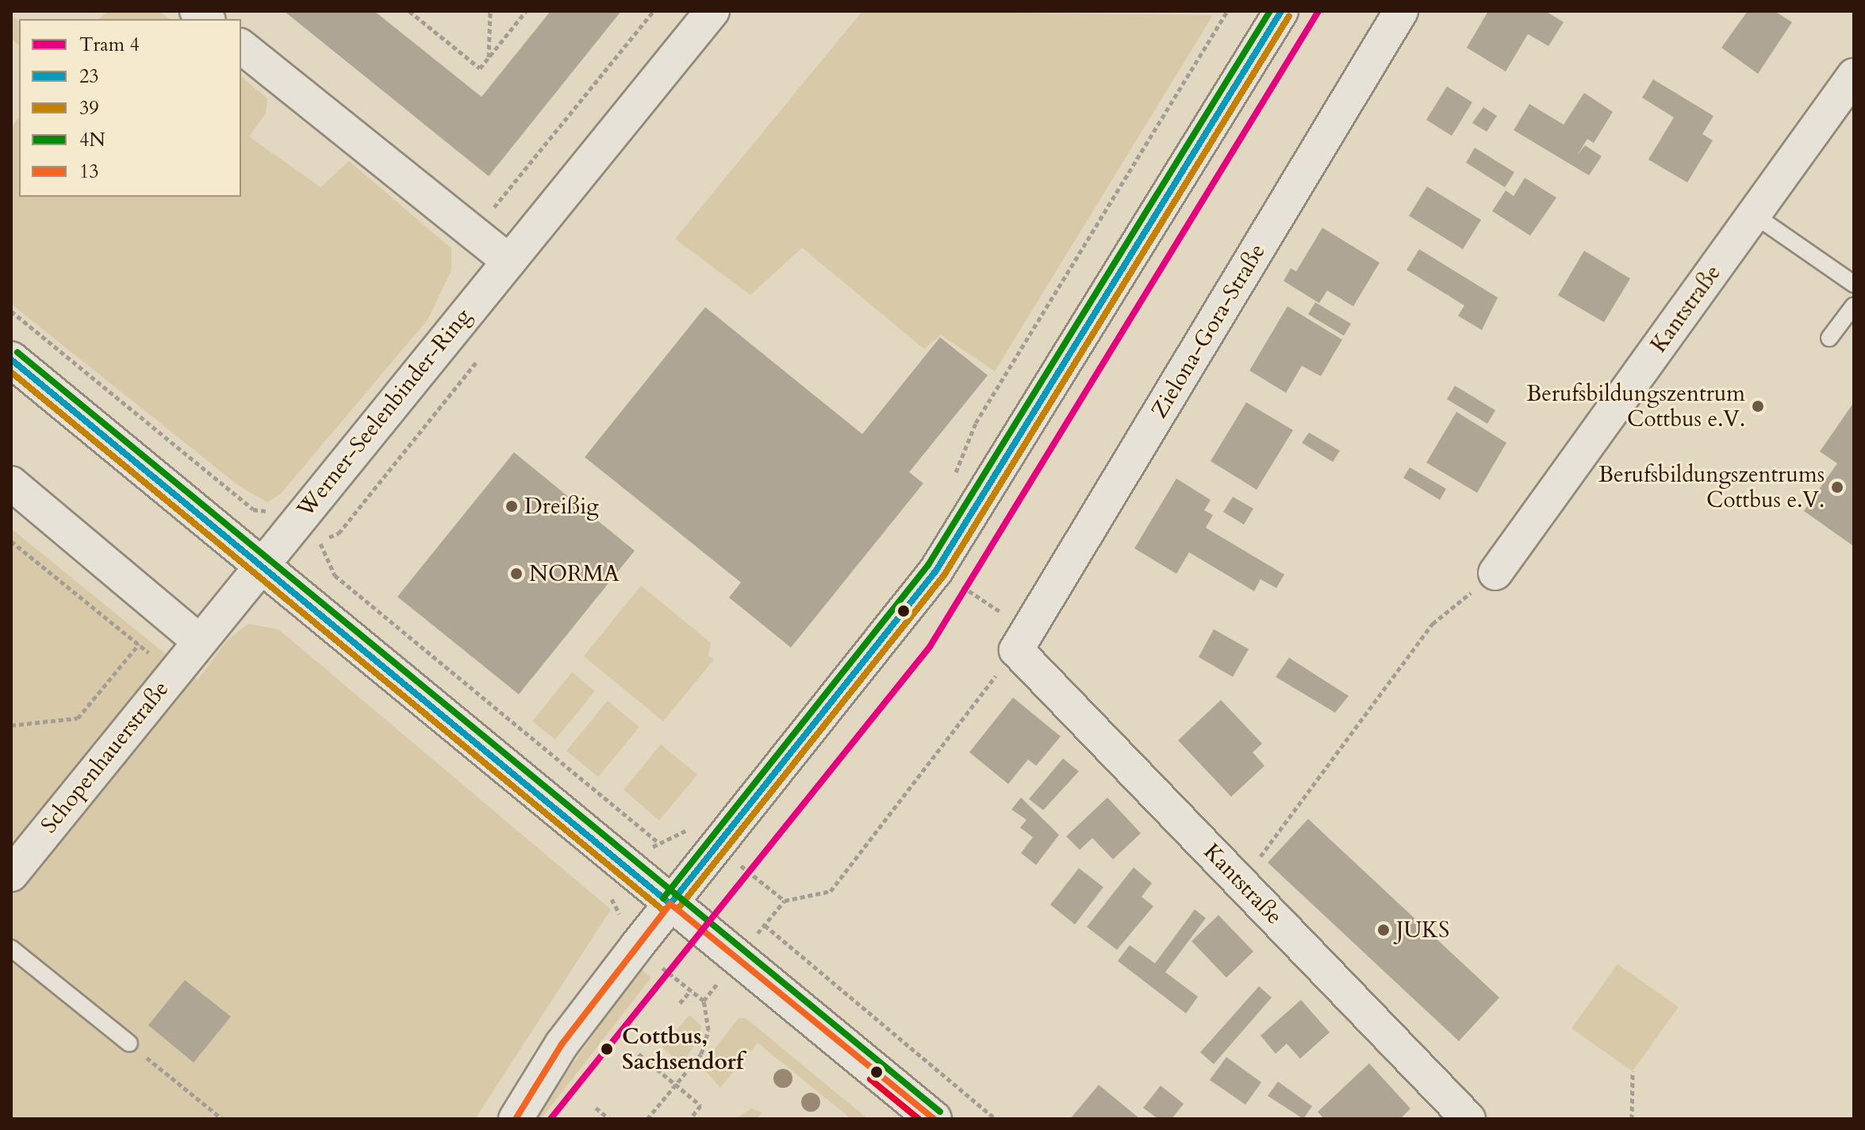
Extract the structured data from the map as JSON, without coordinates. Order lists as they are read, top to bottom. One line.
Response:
{"streets":{"street":["Kantstraße","Zielona-Gora-Straße","Werner-Seelenbinder-Ring","Schopenhauerstraße"]},"crossings":[["Kantstraße","Zielona-Gora-Straße"],["Werner-Seelenbinder-Ring","Schopenhauerstraße"]],"places":["Berufsbildungszentrum Cottbus e.V.","Berufsbildungszentrums Cottbus e.V.","Dreißig","NORMA","JUKS","Cottbus, Sachsendorf"],"lines":["tram line 4","transit line 23","transit line 4N","transit line 39","transit line 13"],"legend":["Tram 4","23","39","4N","13"]}
